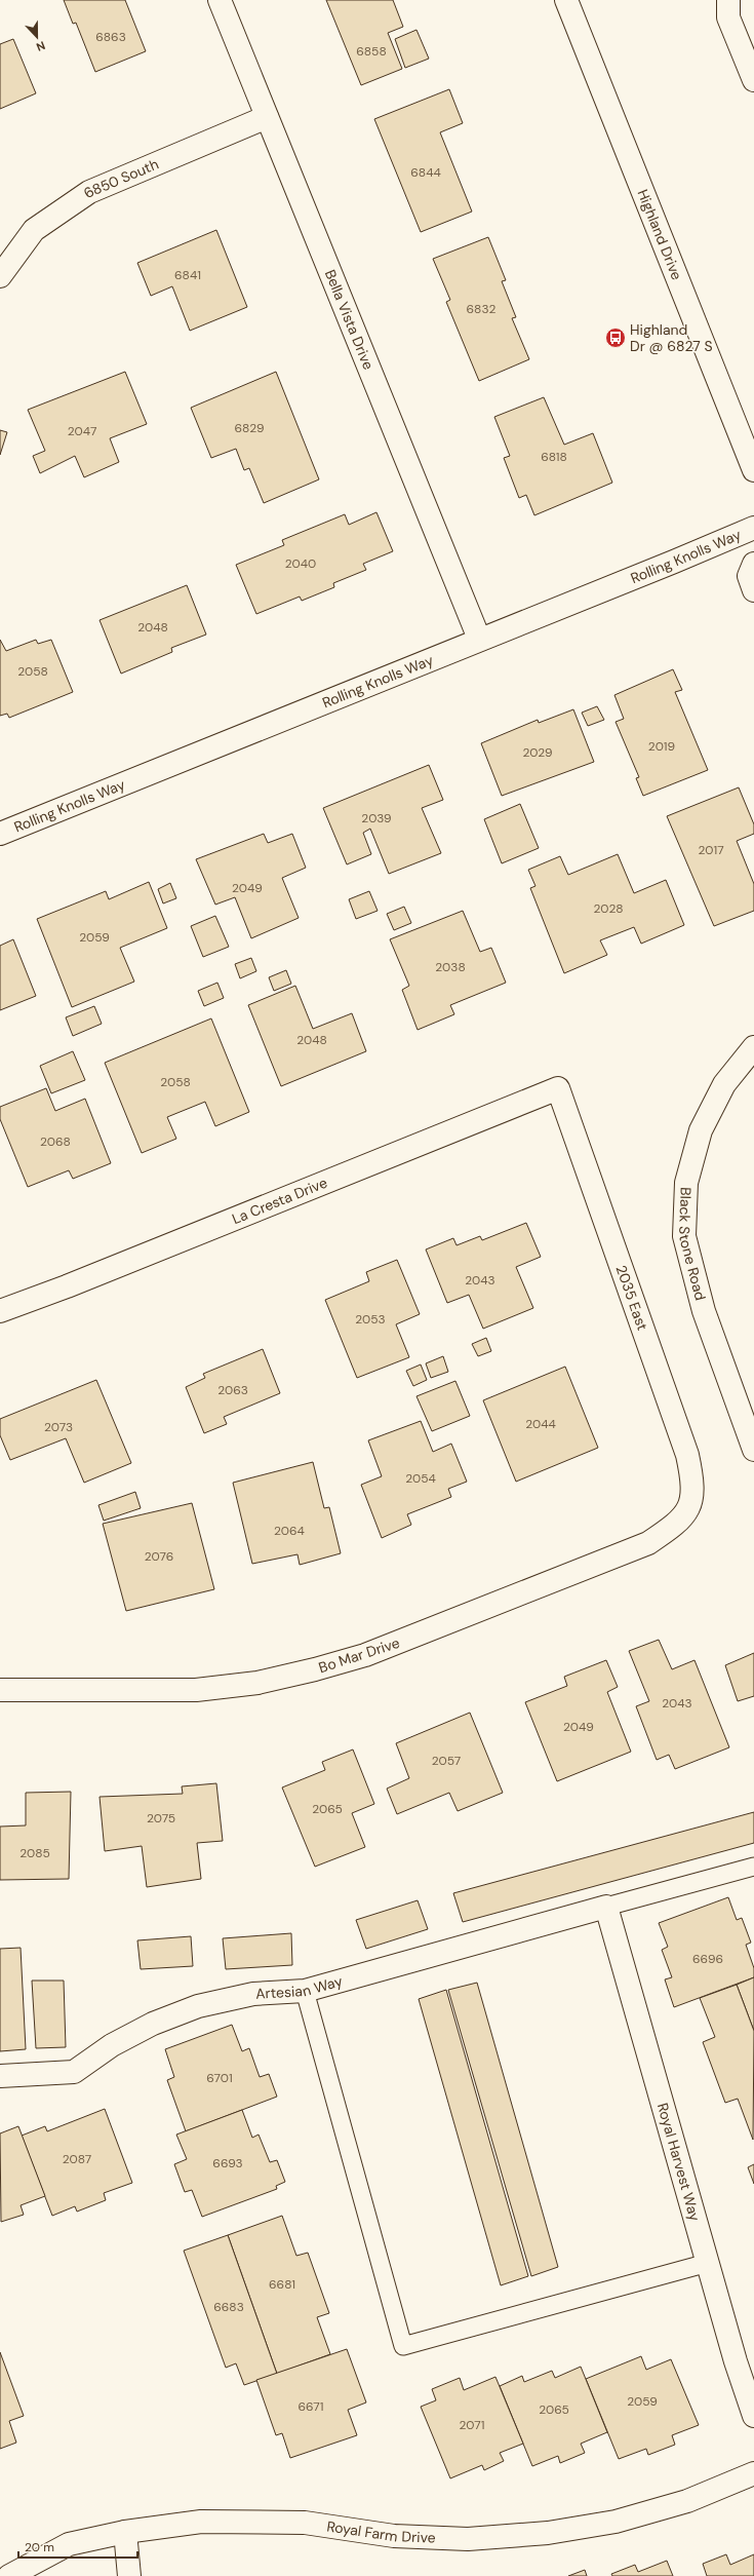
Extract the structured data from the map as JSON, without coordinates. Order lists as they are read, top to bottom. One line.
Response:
{"streets":{"street":["6850 South","Highland Drive","Bella Vista Drive","Rolling Knolls Way","La Cresta Drive","Black Stone Road","2035 East","Bo Mar Drive","Artesian Way","Royal Harvest Way","Royal Farm Drive"]},"crossings":[["6850 South","Bella Vista Drive"],["Bella Vista Drive","Rolling Knolls Way"],["La Cresta Drive","2035 East"],["2035 East","Bo Mar Drive"],["Artesian Way","Royal Harvest Way"]],"places":{"bus stop":["Highland Dr @ 6827 S"]},"house_numbers":["6863","6858","6844","6841","6832","6829","2047","6818","2040","2048","2058","2019","2029","2039","2017","2049","2028","2059","2038","2048","2058","2068","2043","2053","2063","2044","2073","2054","2064","2076","2043","2049","2057","2065","2075","2085","6696","6701","2087","6693","6681","6683","2059","6671","2065","2071"],"scale_bar":"20 m","north":"bottom"}
